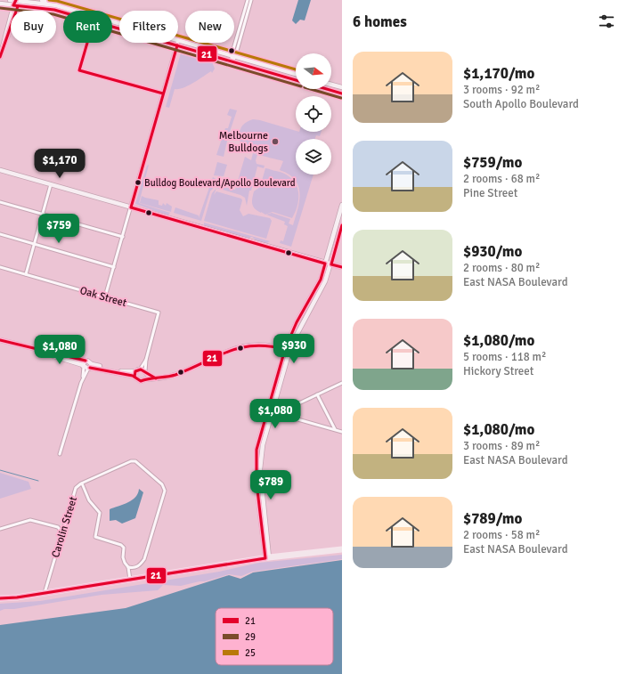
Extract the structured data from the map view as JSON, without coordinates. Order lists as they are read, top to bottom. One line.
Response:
{"streets":{"street":["Oak Street","Carolin Street"]},"places":["Melbourne Bulldogs","Bulldog Boulevard/Apollo Boulevard"],"lines":["transit line 21","transit line 25","transit line 29"],"legend":["21","29","25"],"north":"right","page":{"heading":"6 homes","chip":["Buy","Rent","Filters","New"],"list":[{"name":"$1,170/mo","note":"3 rooms · 92 m² · South Apollo Boulevard"},{"name":"$759/mo","note":"2 rooms · 68 m² · Pine Street"},{"name":"$930/mo","note":"2 rooms · 80 m² · East NASA Boulevard"},{"name":"$1,080/mo","note":"5 rooms · 118 m² · Hickory Street"},{"name":"$1,080/mo","note":"3 rooms · 89 m² · East NASA Boulevard"},{"name":"$789/mo","note":"2 rooms · 58 m² · East NASA Boulevard"}],"price":["$1,170","$759","$930","$1,080","$1,080","$789"]}}
